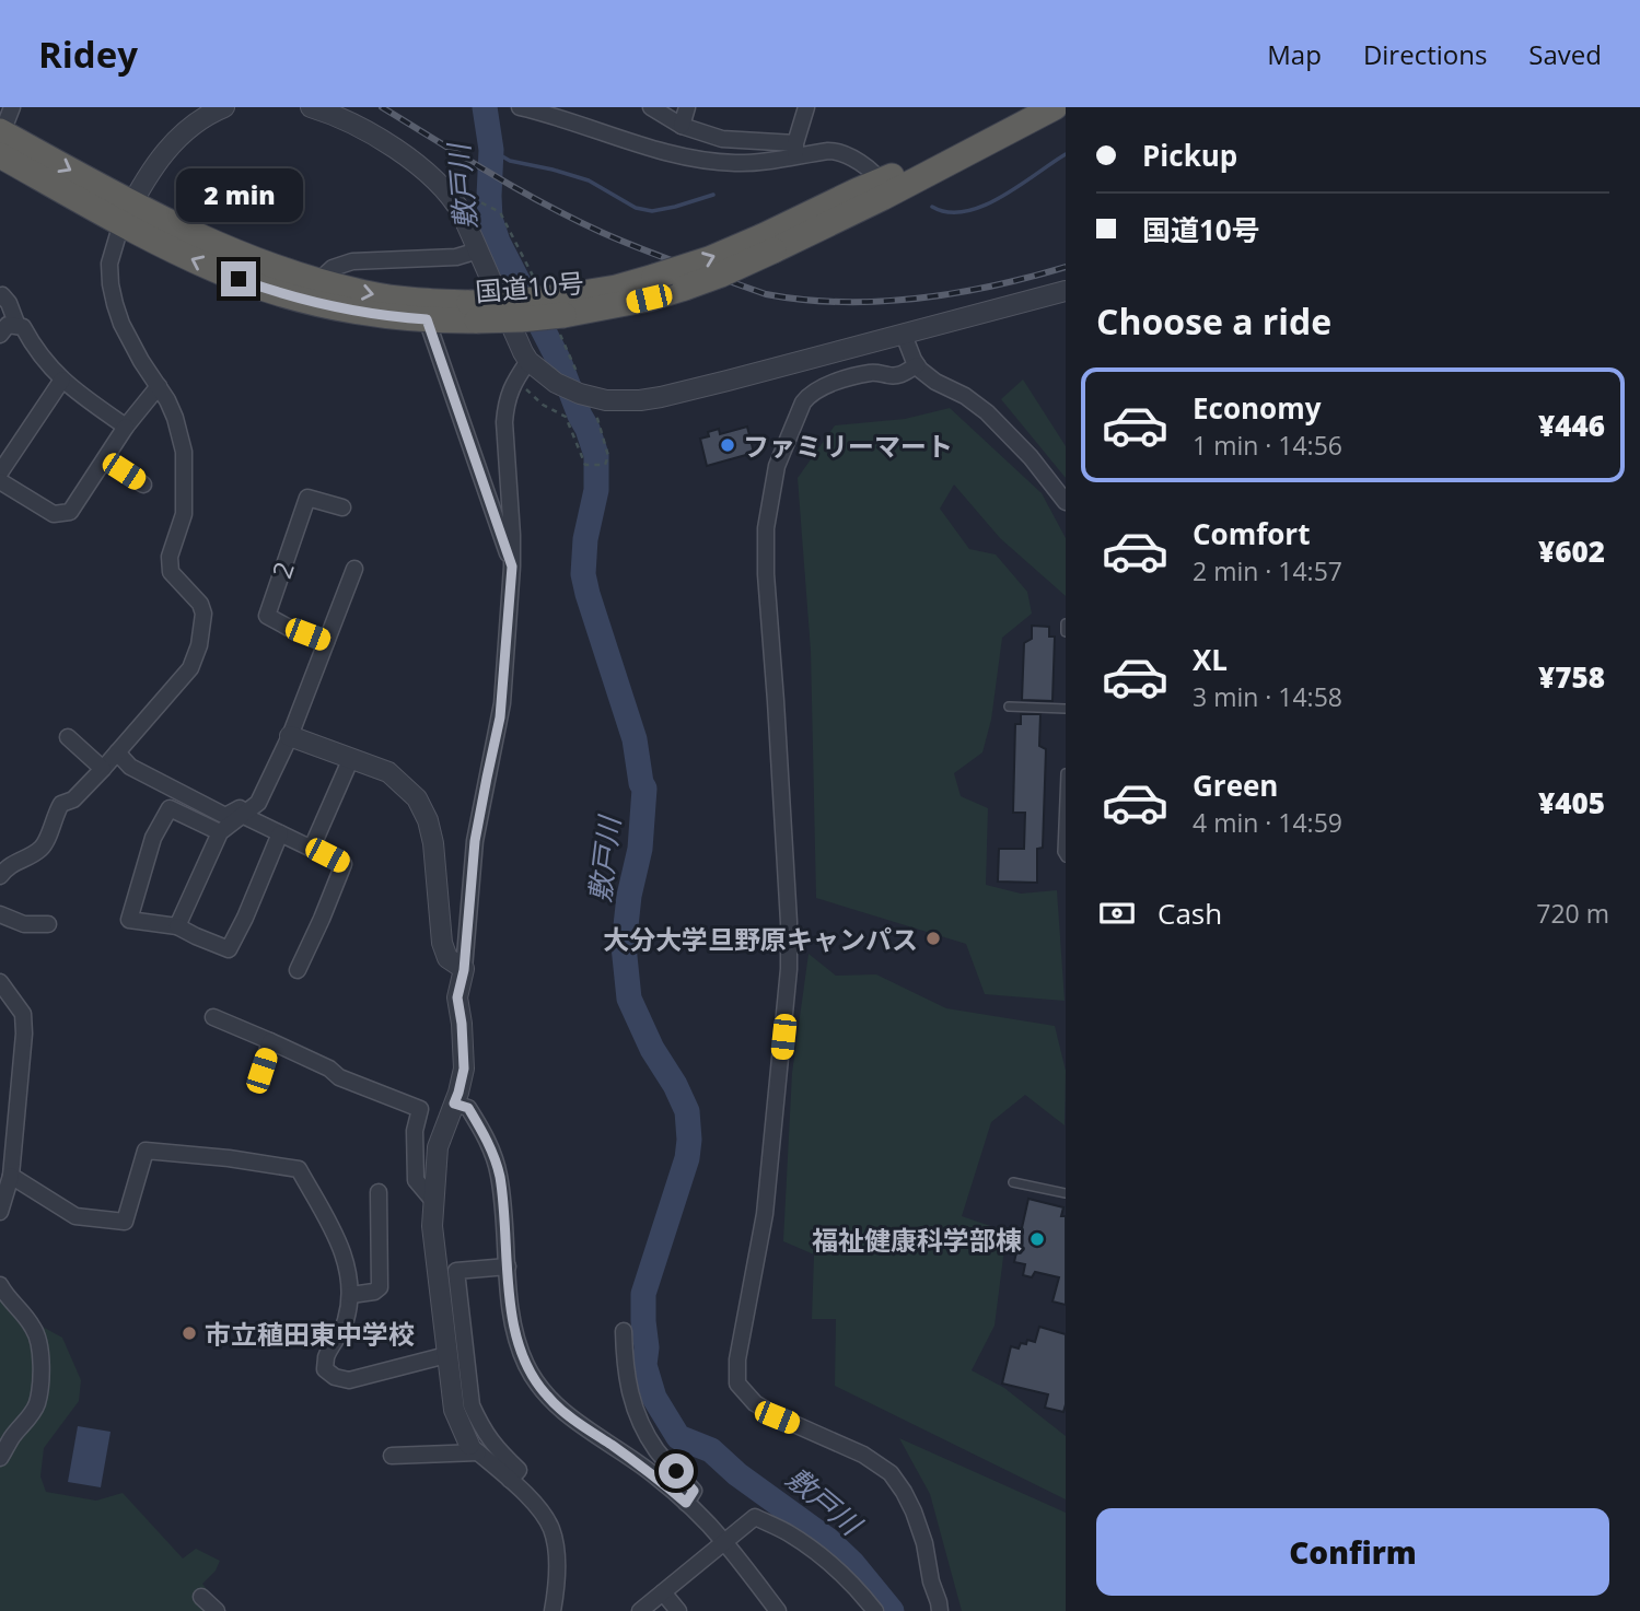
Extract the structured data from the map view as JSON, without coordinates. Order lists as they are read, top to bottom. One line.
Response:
{"streets":{"highway":["国道10号"],"street":["2"]},"water":["敷戸川"],"places":["ファミリーマート","大分大学旦野原キャンパス","福祉健康科学部棟","市立稙田東中学校"],"page":{"header":"Ridey","nav":["Map","Directions","Saved"],"banner":["Pickup","国道10号"],"bubble":"2 min","heading":"Choose a ride","list":[{"name":"Economy","note":"1 min · 14:56","value":"¥446"},{"name":"Comfort","note":"2 min · 14:57","value":"¥602"},{"name":"XL","note":"3 min · 14:58","value":"¥758"},{"name":"Green","note":"4 min · 14:59","value":"¥405"}],"pay":["Cash","720 m"],"buttons":"Confirm"}}
